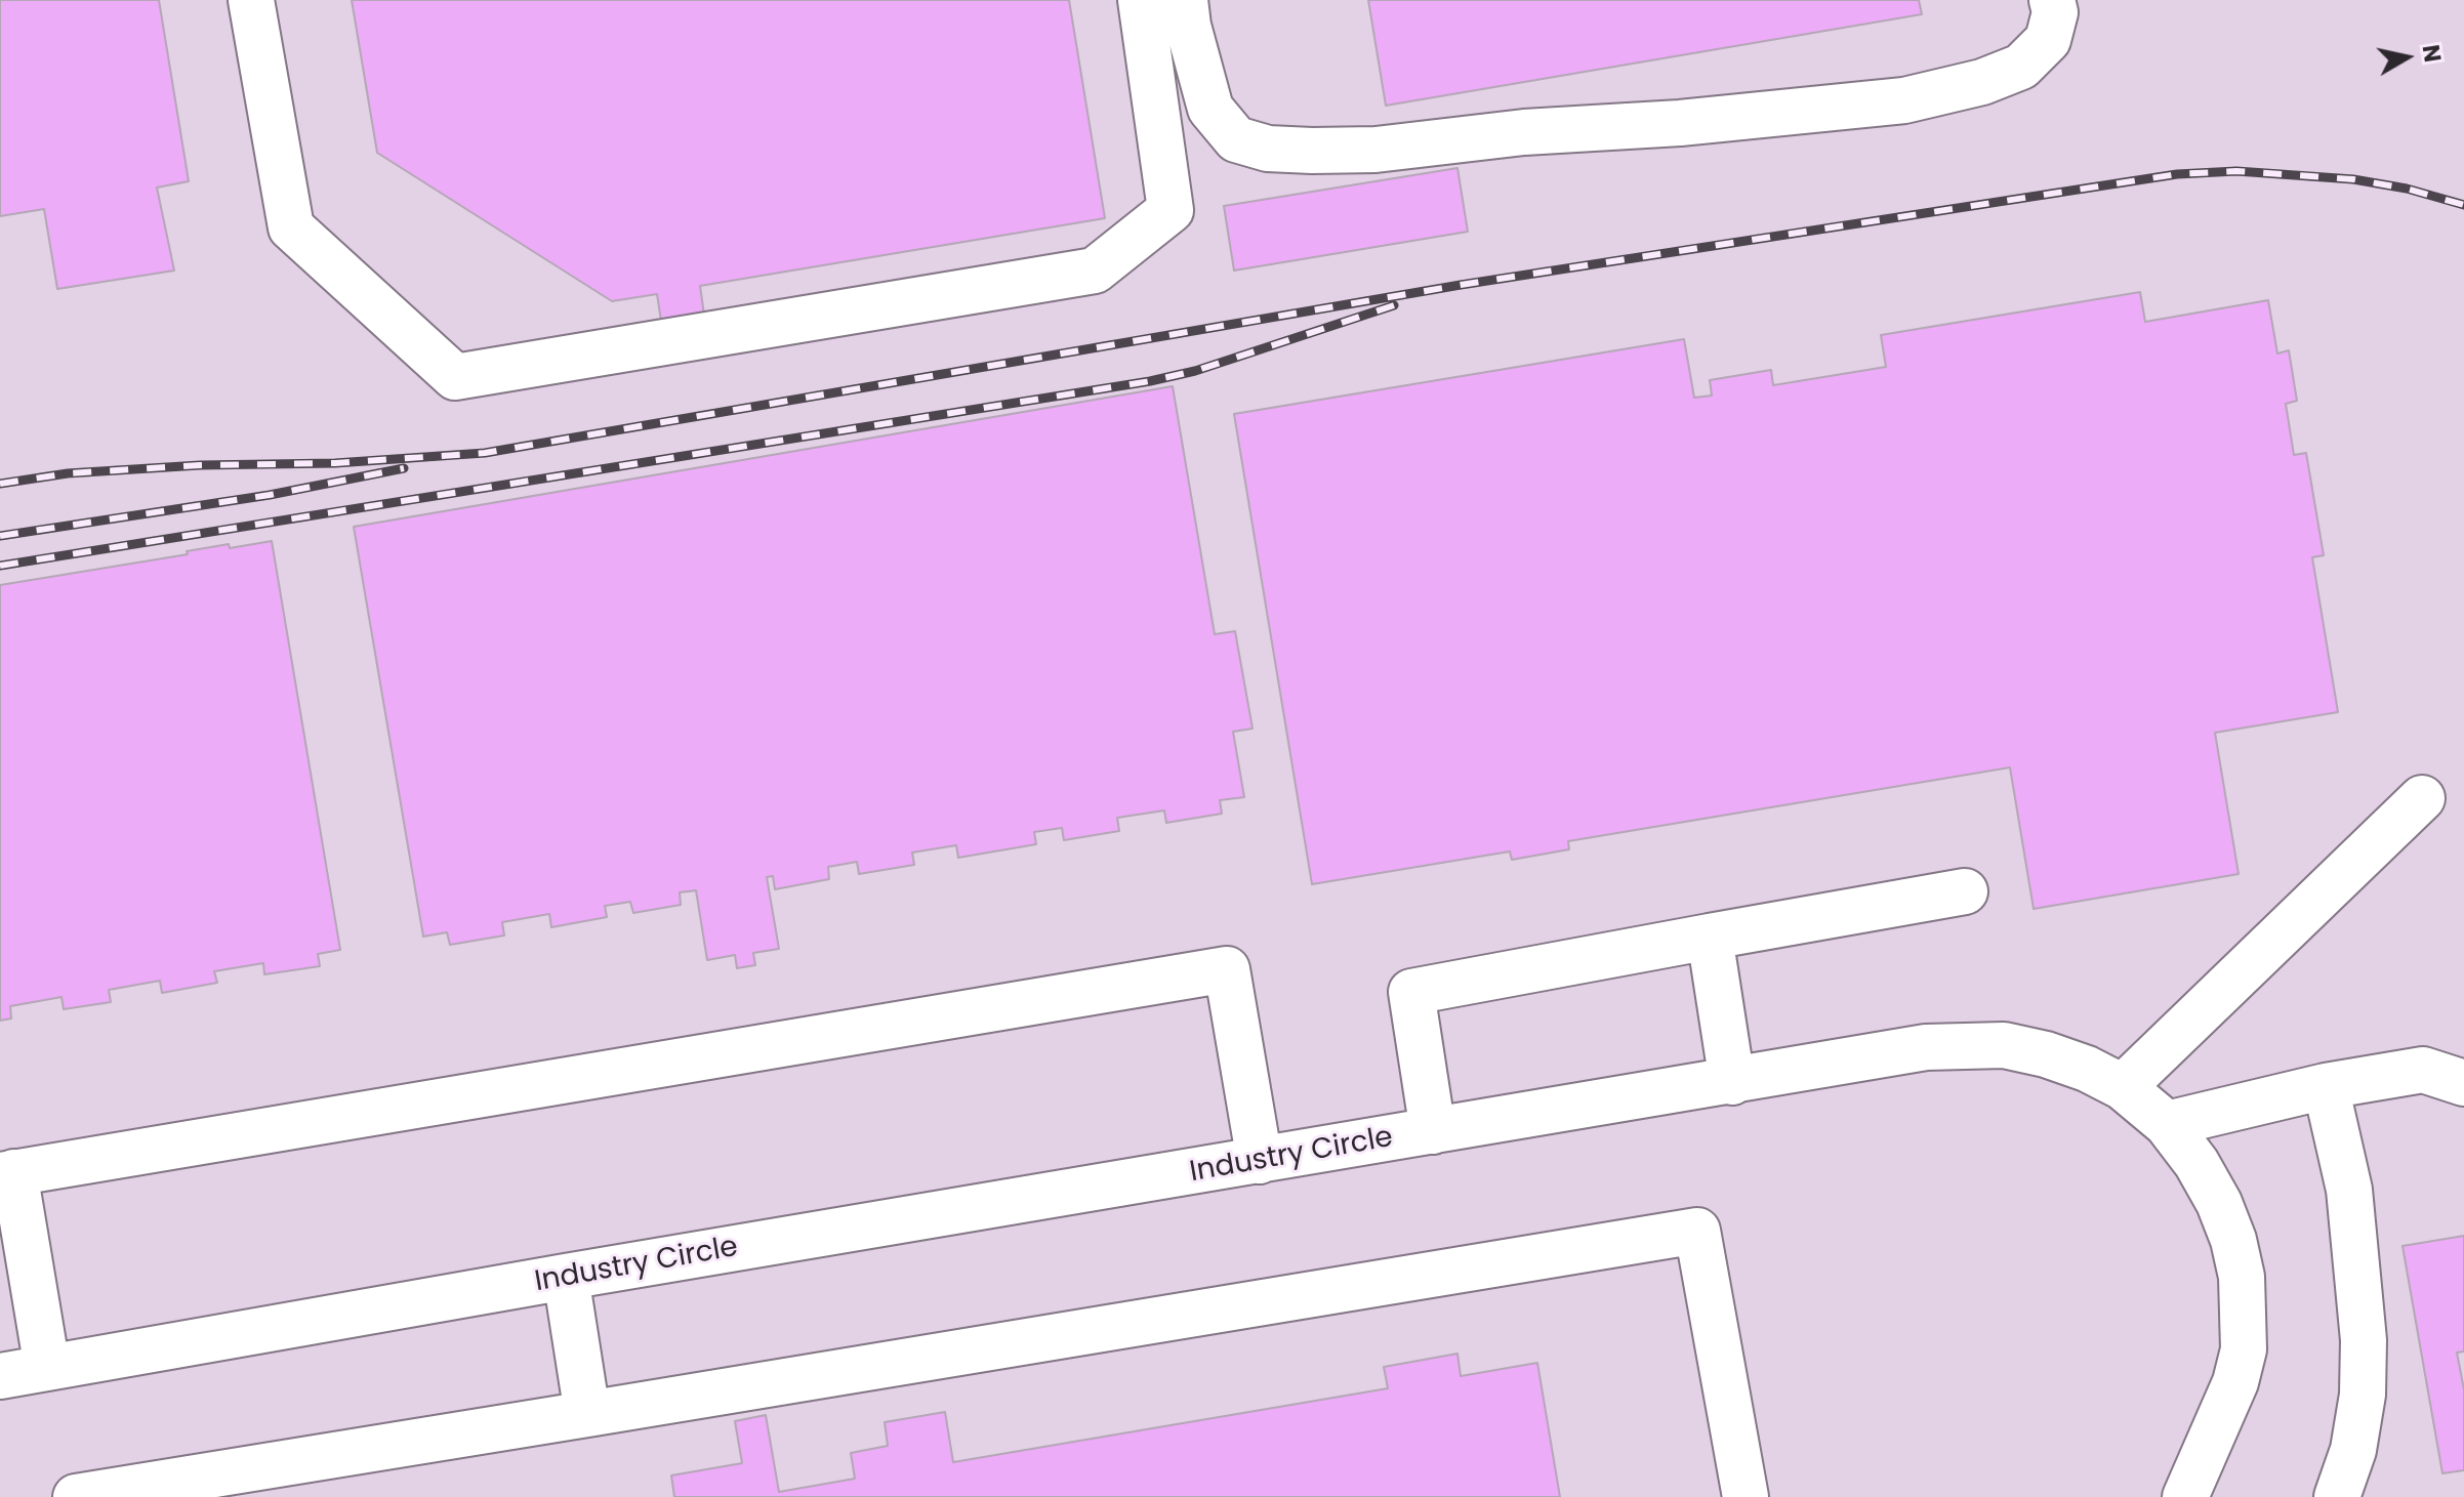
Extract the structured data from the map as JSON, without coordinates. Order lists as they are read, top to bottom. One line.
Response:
{"streets":{"street":["Industry Circle"]},"north":"right"}
